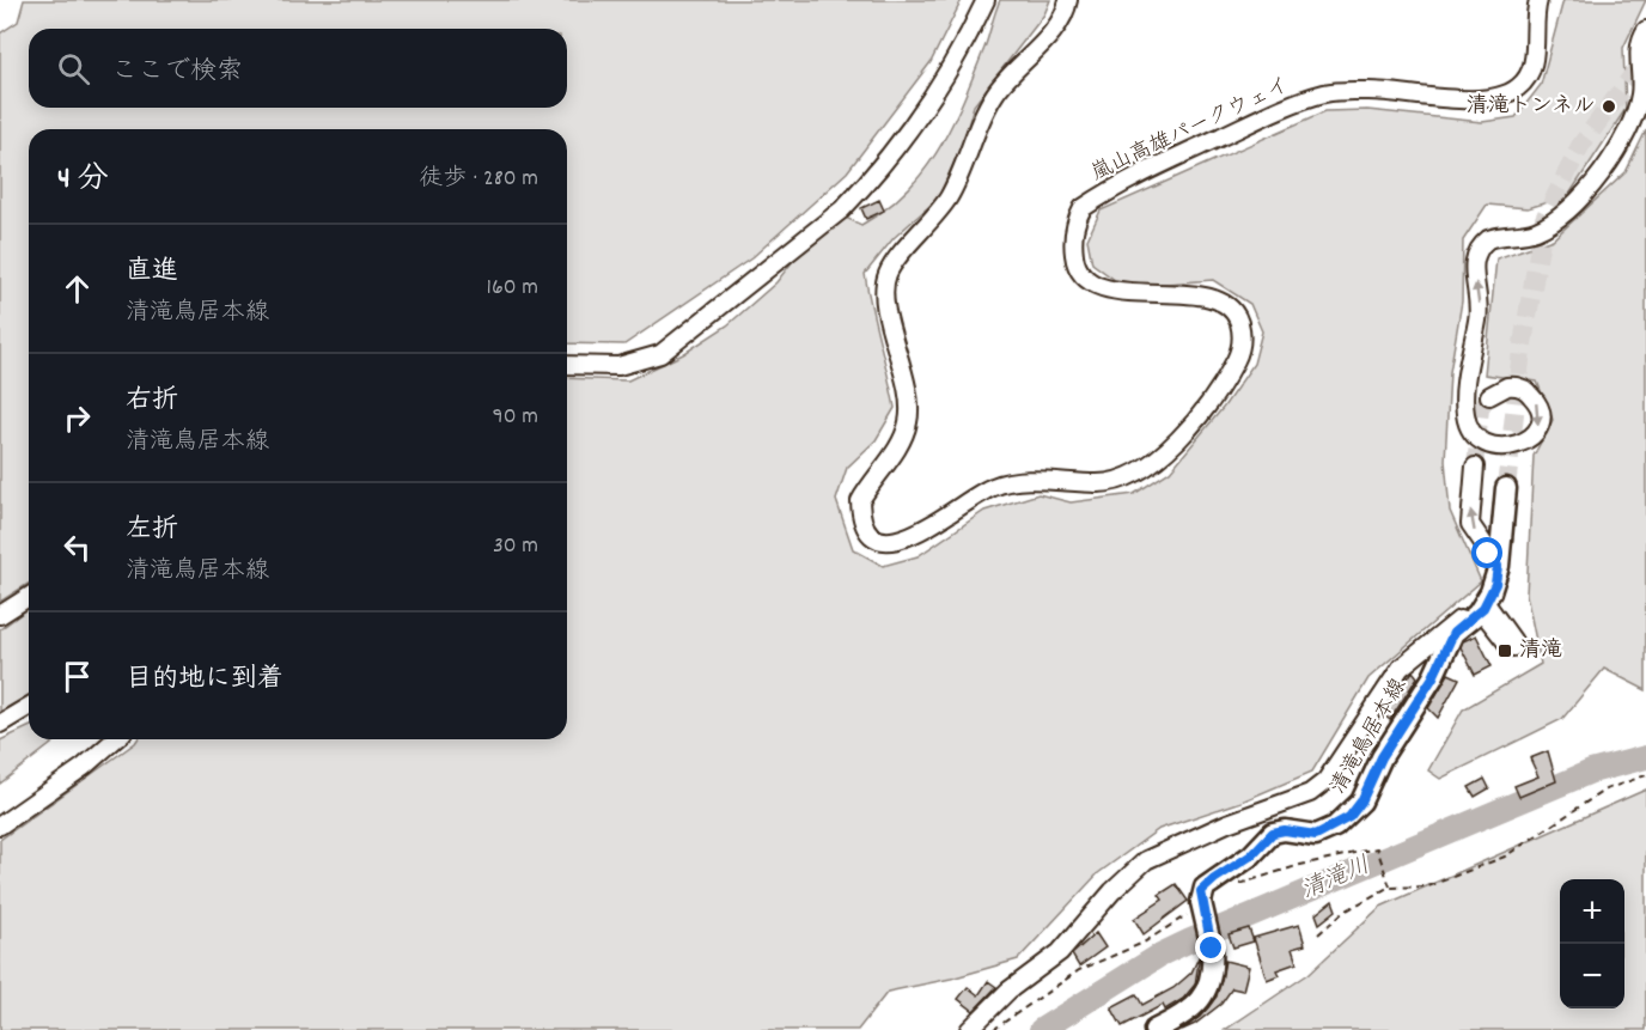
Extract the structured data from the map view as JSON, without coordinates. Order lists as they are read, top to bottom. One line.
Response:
{"streets":{"main road":["清滝鳥居本線"],"street":["嵐山高雄パークウェイ"]},"water":["清滝川"],"places":{"other":["清滝トンネル"],"transit":["清滝"]},"page":{"search":"ここで検索","heading":["4 分","徒歩 · 280 m"],"list":[["直進","清滝鳥居本線","160 m"],["右折","清滝鳥居本線","90 m"],["左折","清滝鳥居本線","30 m"],"目的地に到着"],"map_buttons":["+","−"]}}
